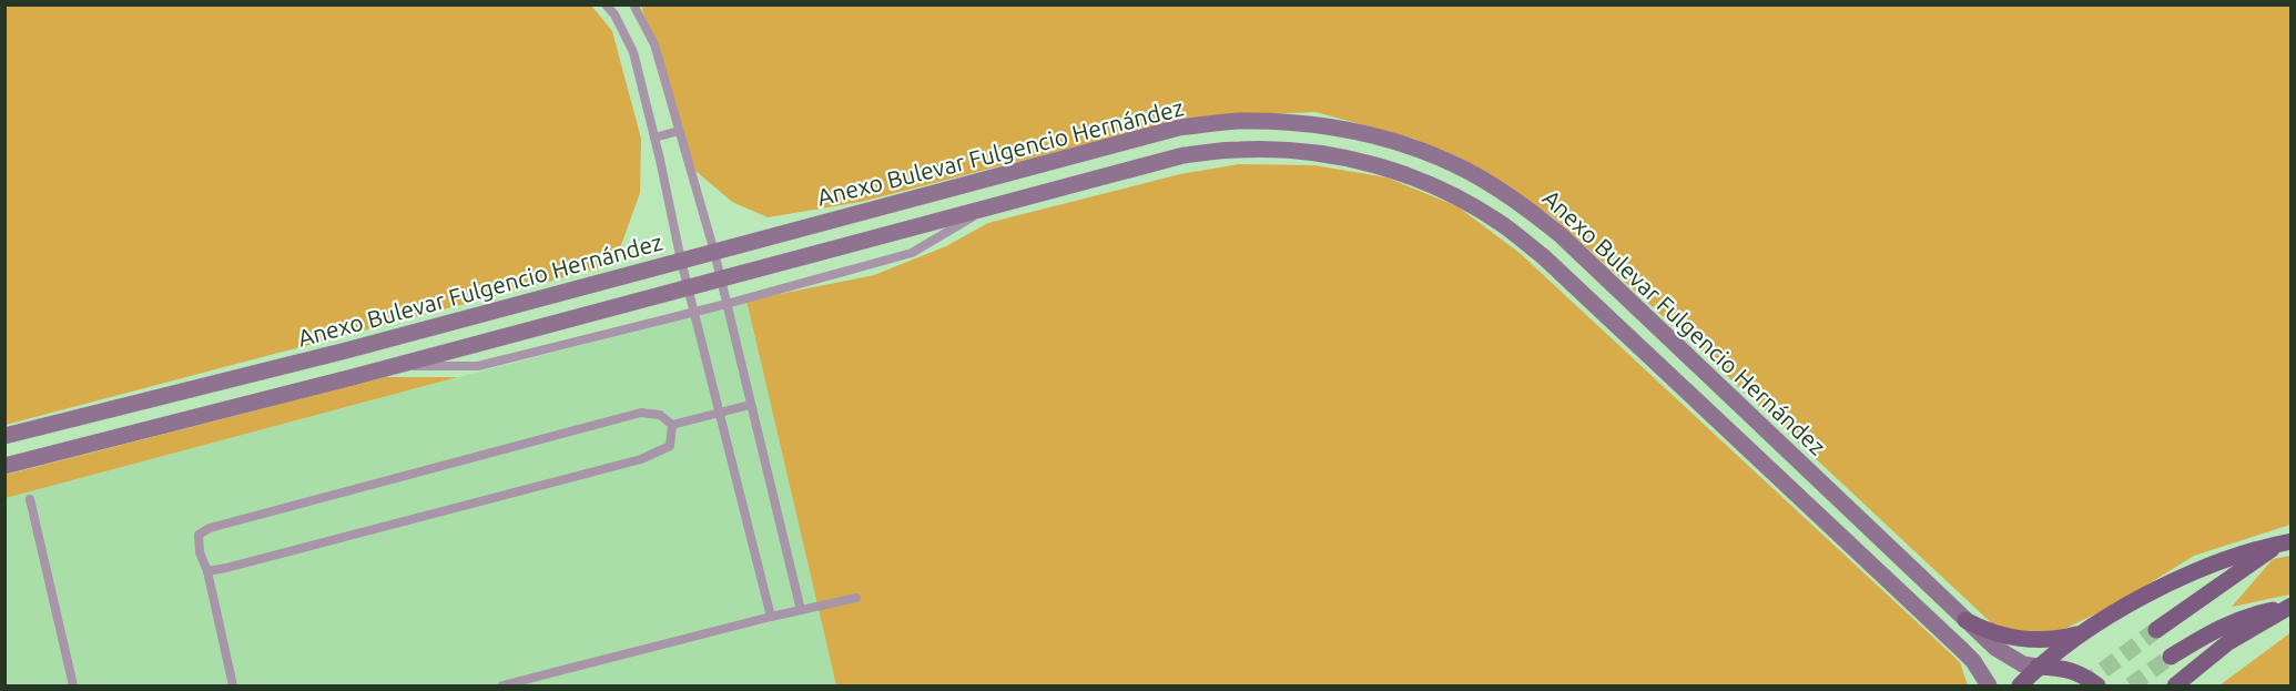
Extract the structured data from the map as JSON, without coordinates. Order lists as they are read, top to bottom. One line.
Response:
{"streets":{"main road":["Anexo Bulevar Fulgencio Hernández"]}}
